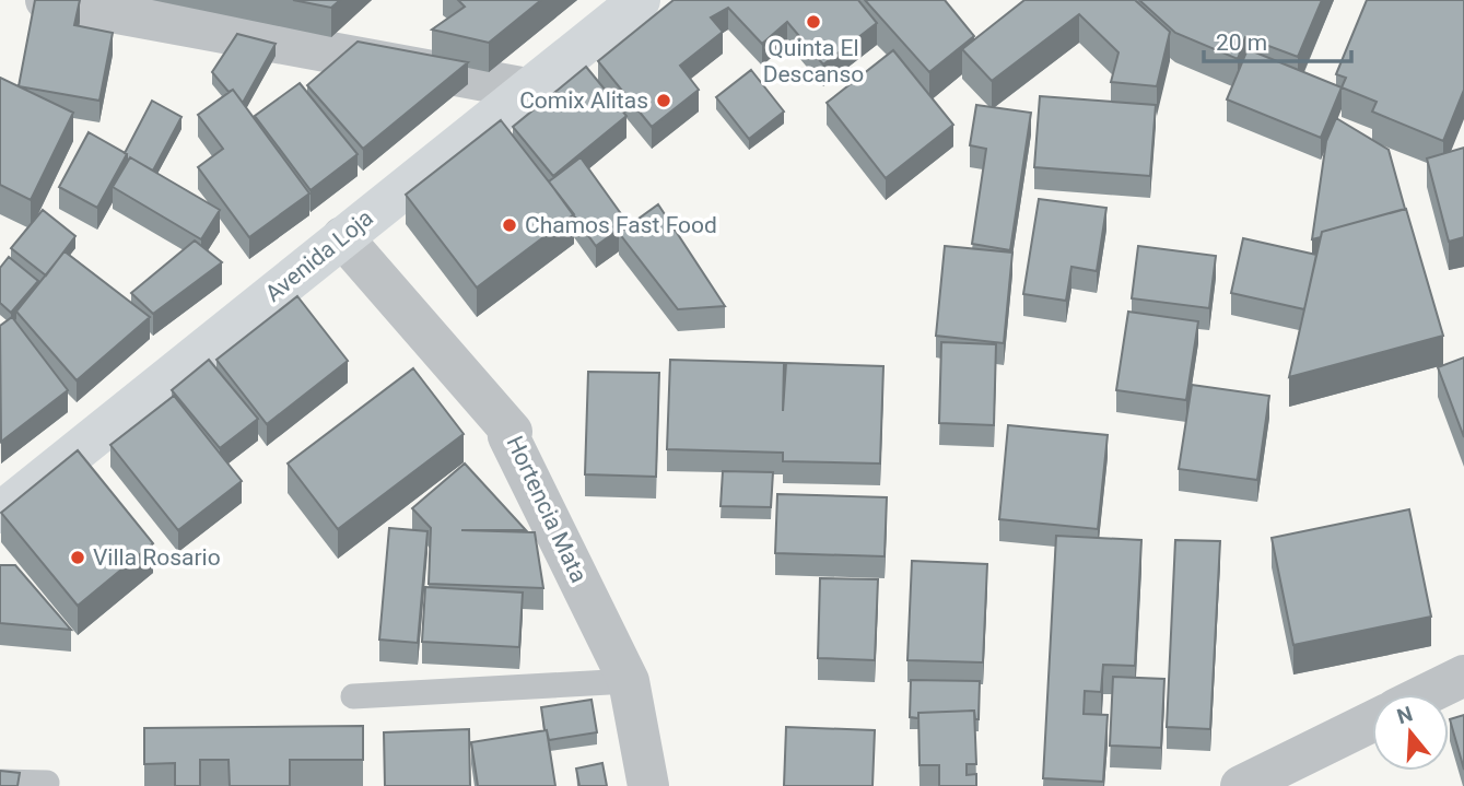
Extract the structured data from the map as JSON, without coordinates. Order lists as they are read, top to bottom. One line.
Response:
{"streets":{"street":["Avenida Loja","Hortencia Mata"]},"crossings":[["Avenida Loja","Hortencia Mata"]],"places":["Quinta El Descanso","Comix Alitas","Chamos Fast Food","Villa Rosario"],"scale_bar":"20 m","north":"top"}
